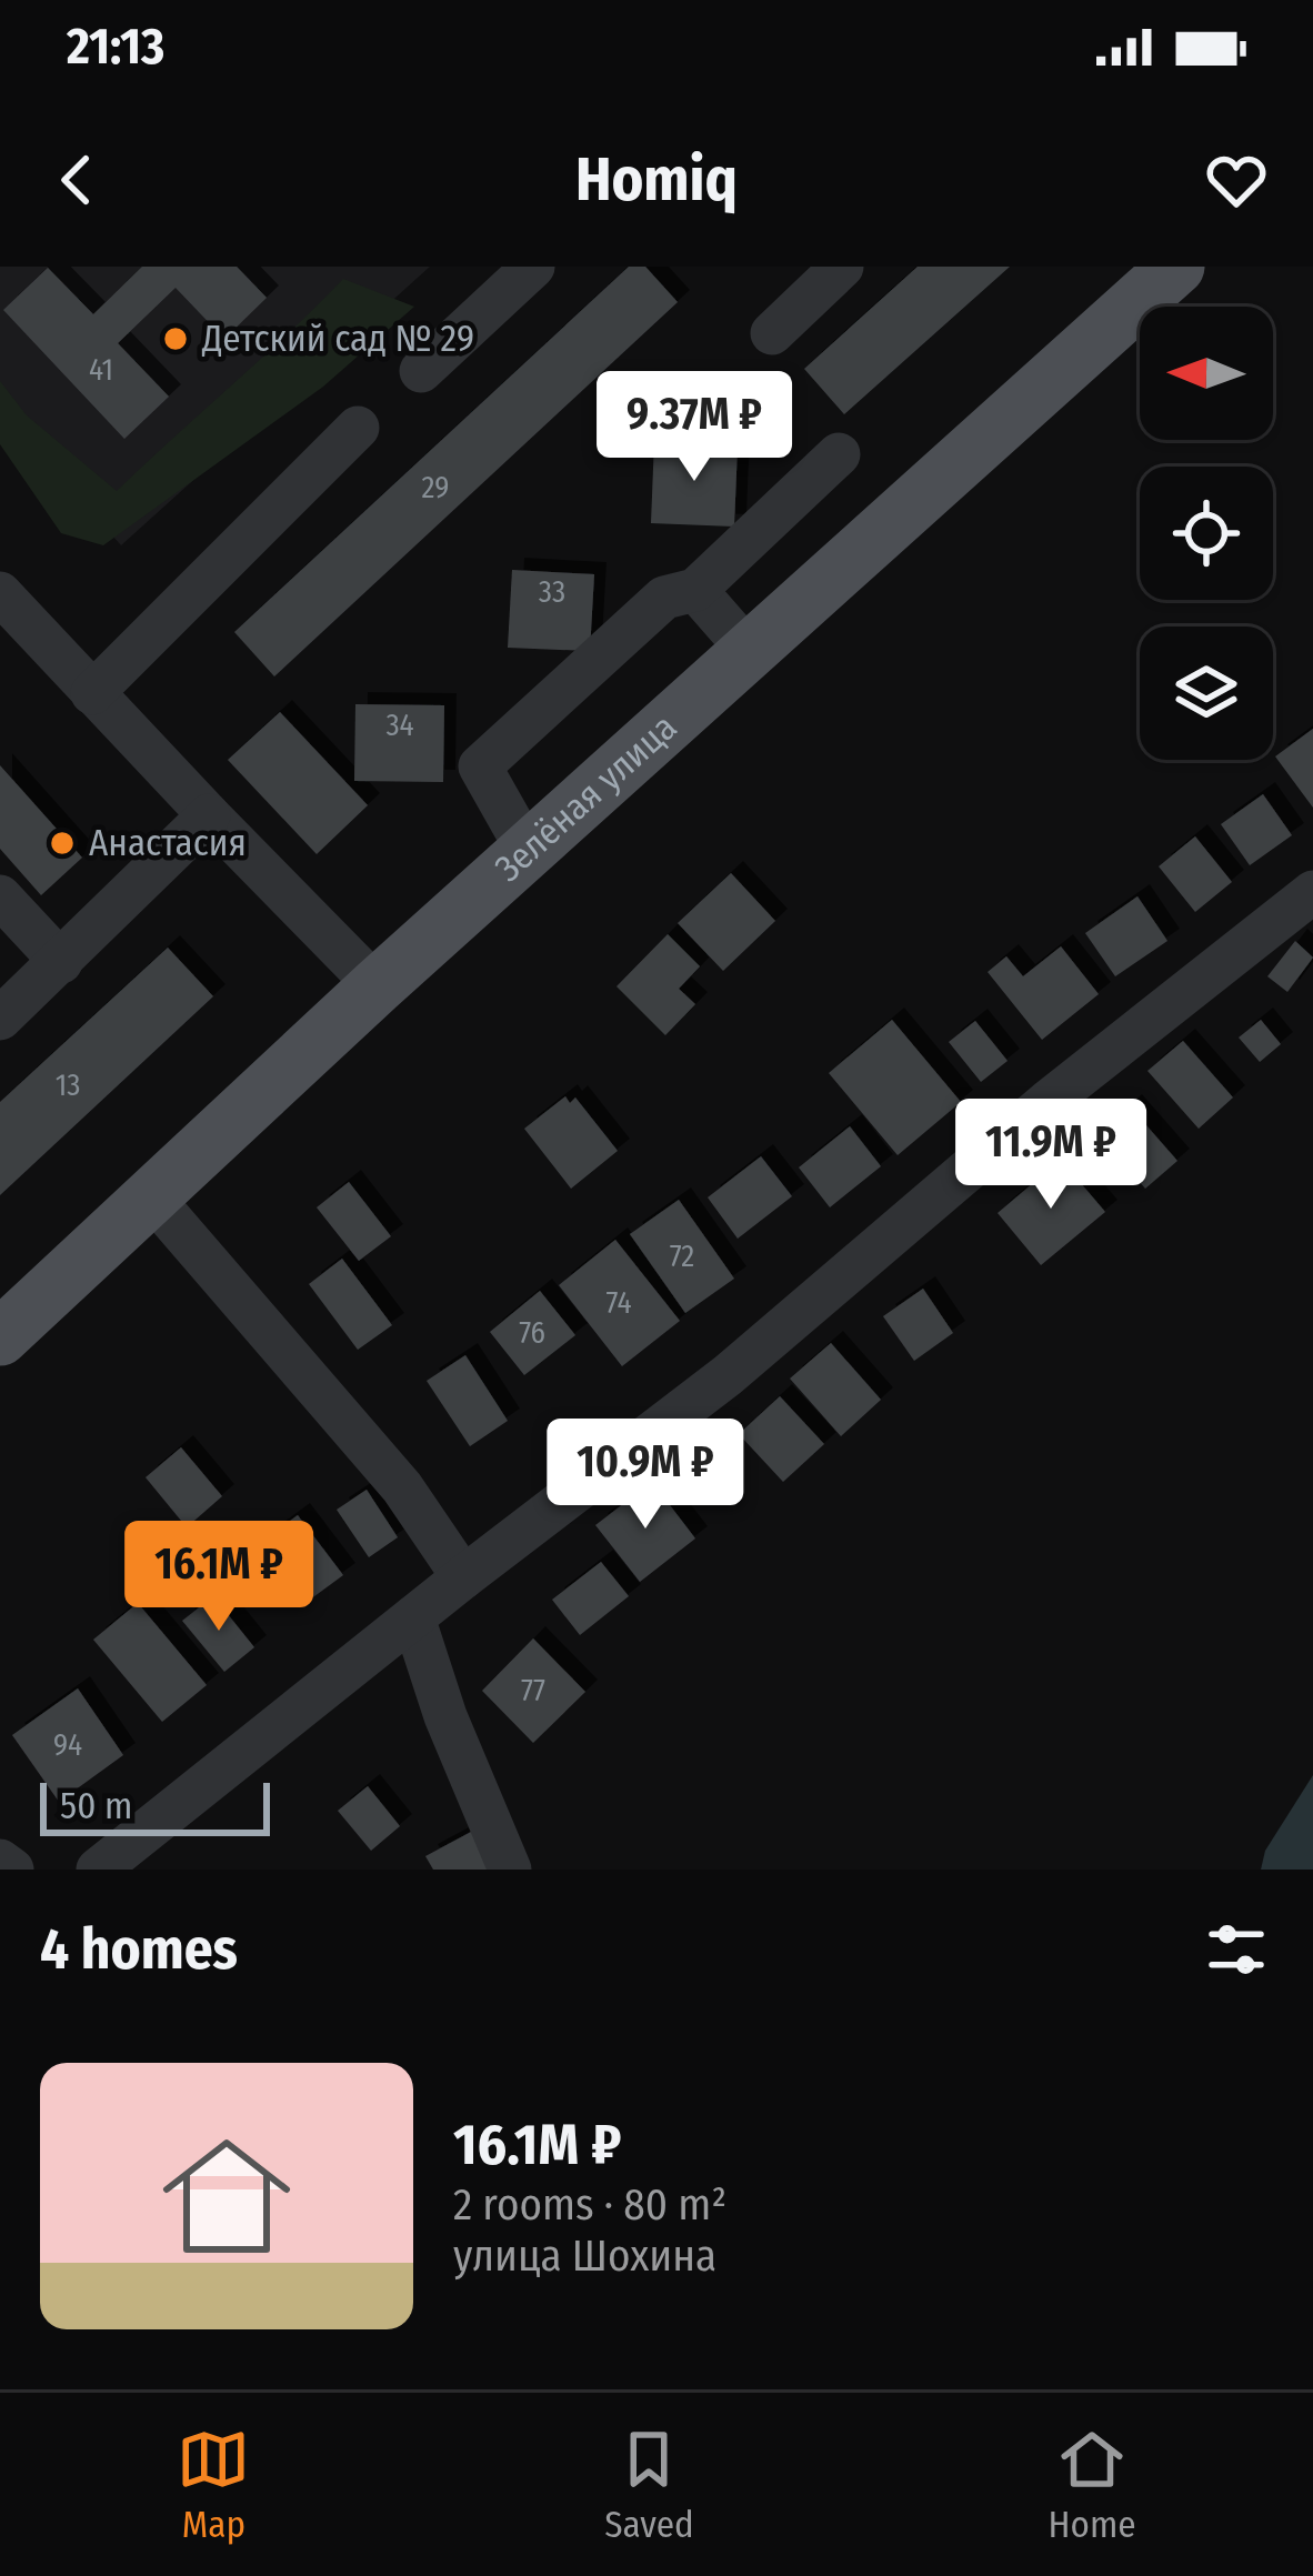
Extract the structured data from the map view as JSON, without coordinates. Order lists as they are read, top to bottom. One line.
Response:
{"streets":{"main road":["Зелёная улица"]},"places":["Детский сад № 29","Анастасия"],"house_numbers":["41","29","33","34","13","72","74","76","77","94"],"scale_bar":"50 m","north":"left","page":{"status":"21:13","header":"Homiq","price":["9.37M ₽","11.9M ₽","10.9M ₽","16.1M ₽"],"scale":"50 m","heading":"4 homes","list":[{"name":"16.1M ₽","note":"2 rooms · 80 m² · улица Шохина"}],"tabs":["Map","Saved","Home"]}}
